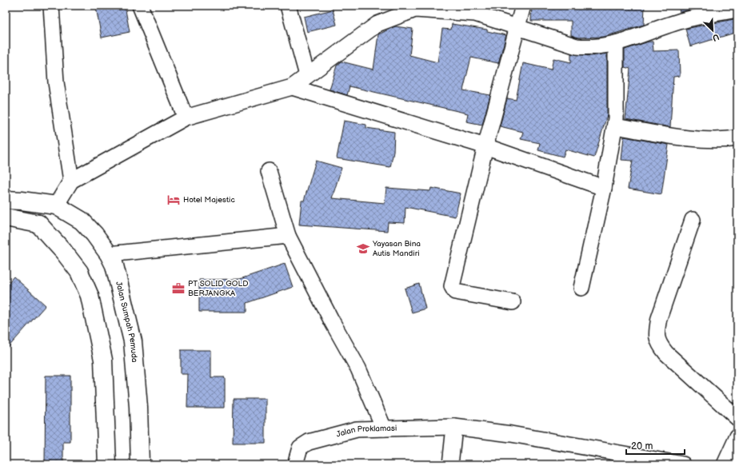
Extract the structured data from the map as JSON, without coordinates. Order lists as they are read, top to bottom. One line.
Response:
{"streets":{"main road":["Jalan Sumpah Pemuda"],"street":["Jalan Proklamasi"]},"places":{"hotel":["Hotel Majestic"],"school or university":["Yayasan Bina Autis Mandiri"],"office":["PT SOLID GOLD BERJANGKA"]},"scale_bar":"20 m","north":"bottom right"}
